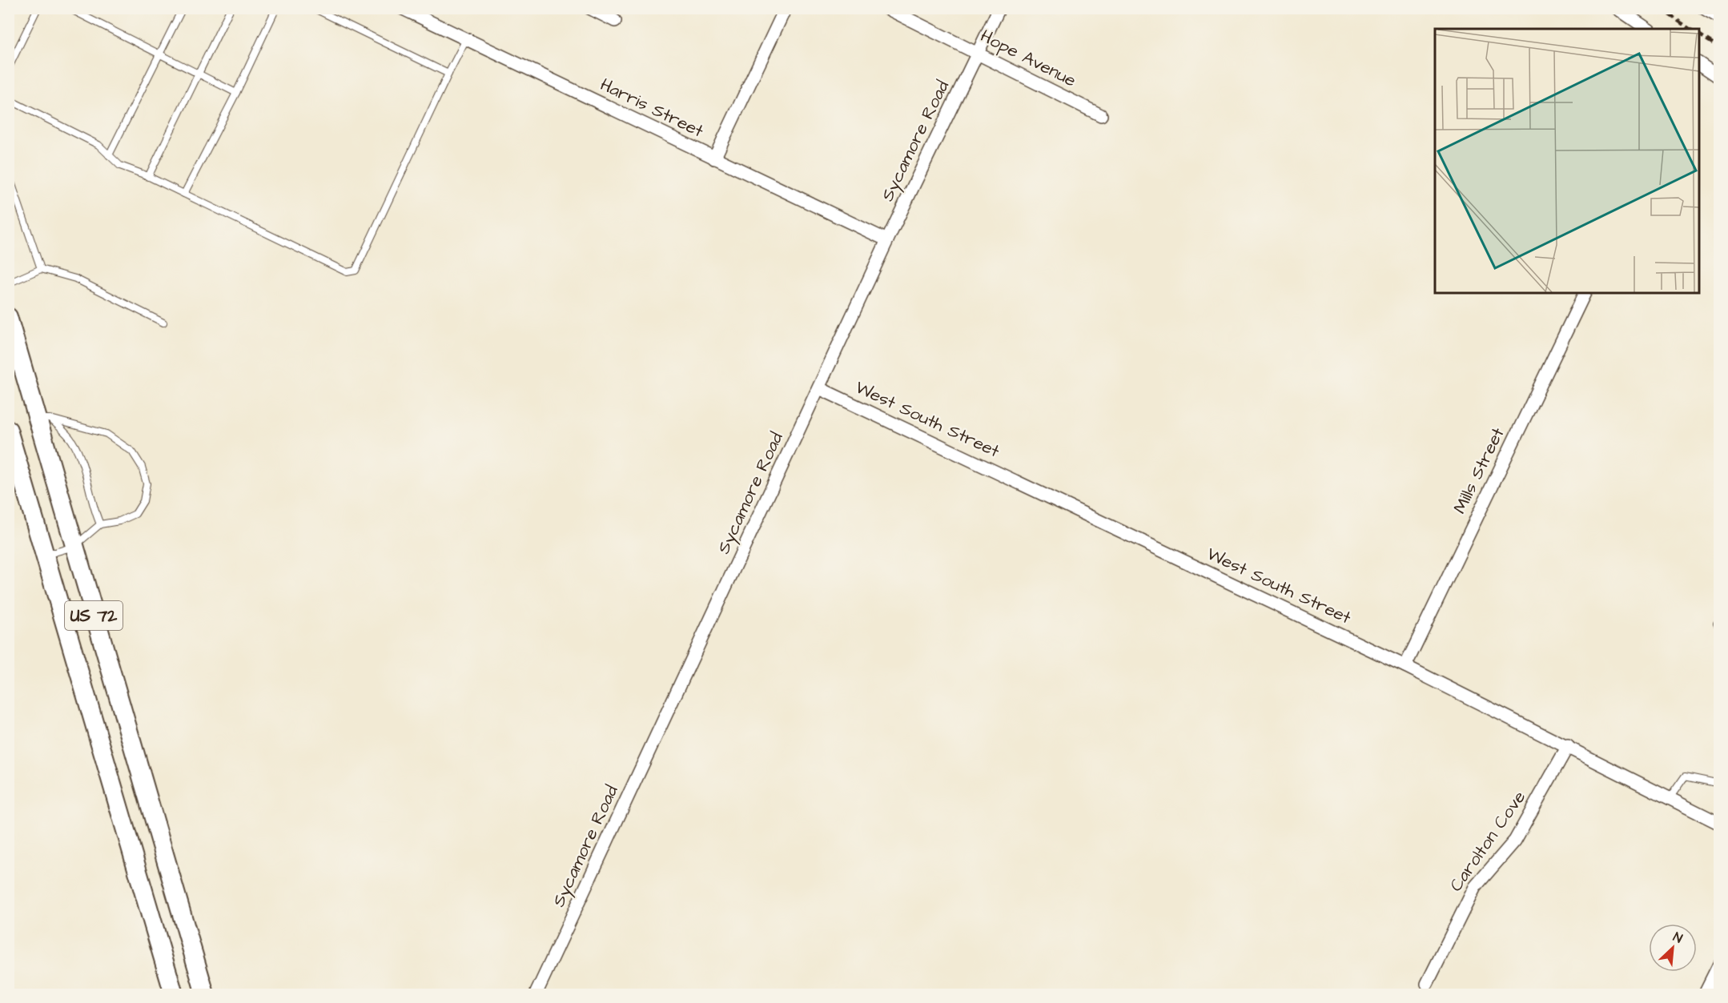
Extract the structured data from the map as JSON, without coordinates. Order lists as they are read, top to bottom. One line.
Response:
{"streets":{"main road":["US 72"],"street":["Hope Avenue","Harris Street","Sycamore Road","West South Street","Mills Street","Carolton Cove"]},"crossings":[["Hope Avenue","Sycamore Road"],["Harris Street","Sycamore Road"],["Sycamore Road","West South Street"],["West South Street","Mills Street"],["West South Street","Carolton Cove"]],"north":"top right"}
